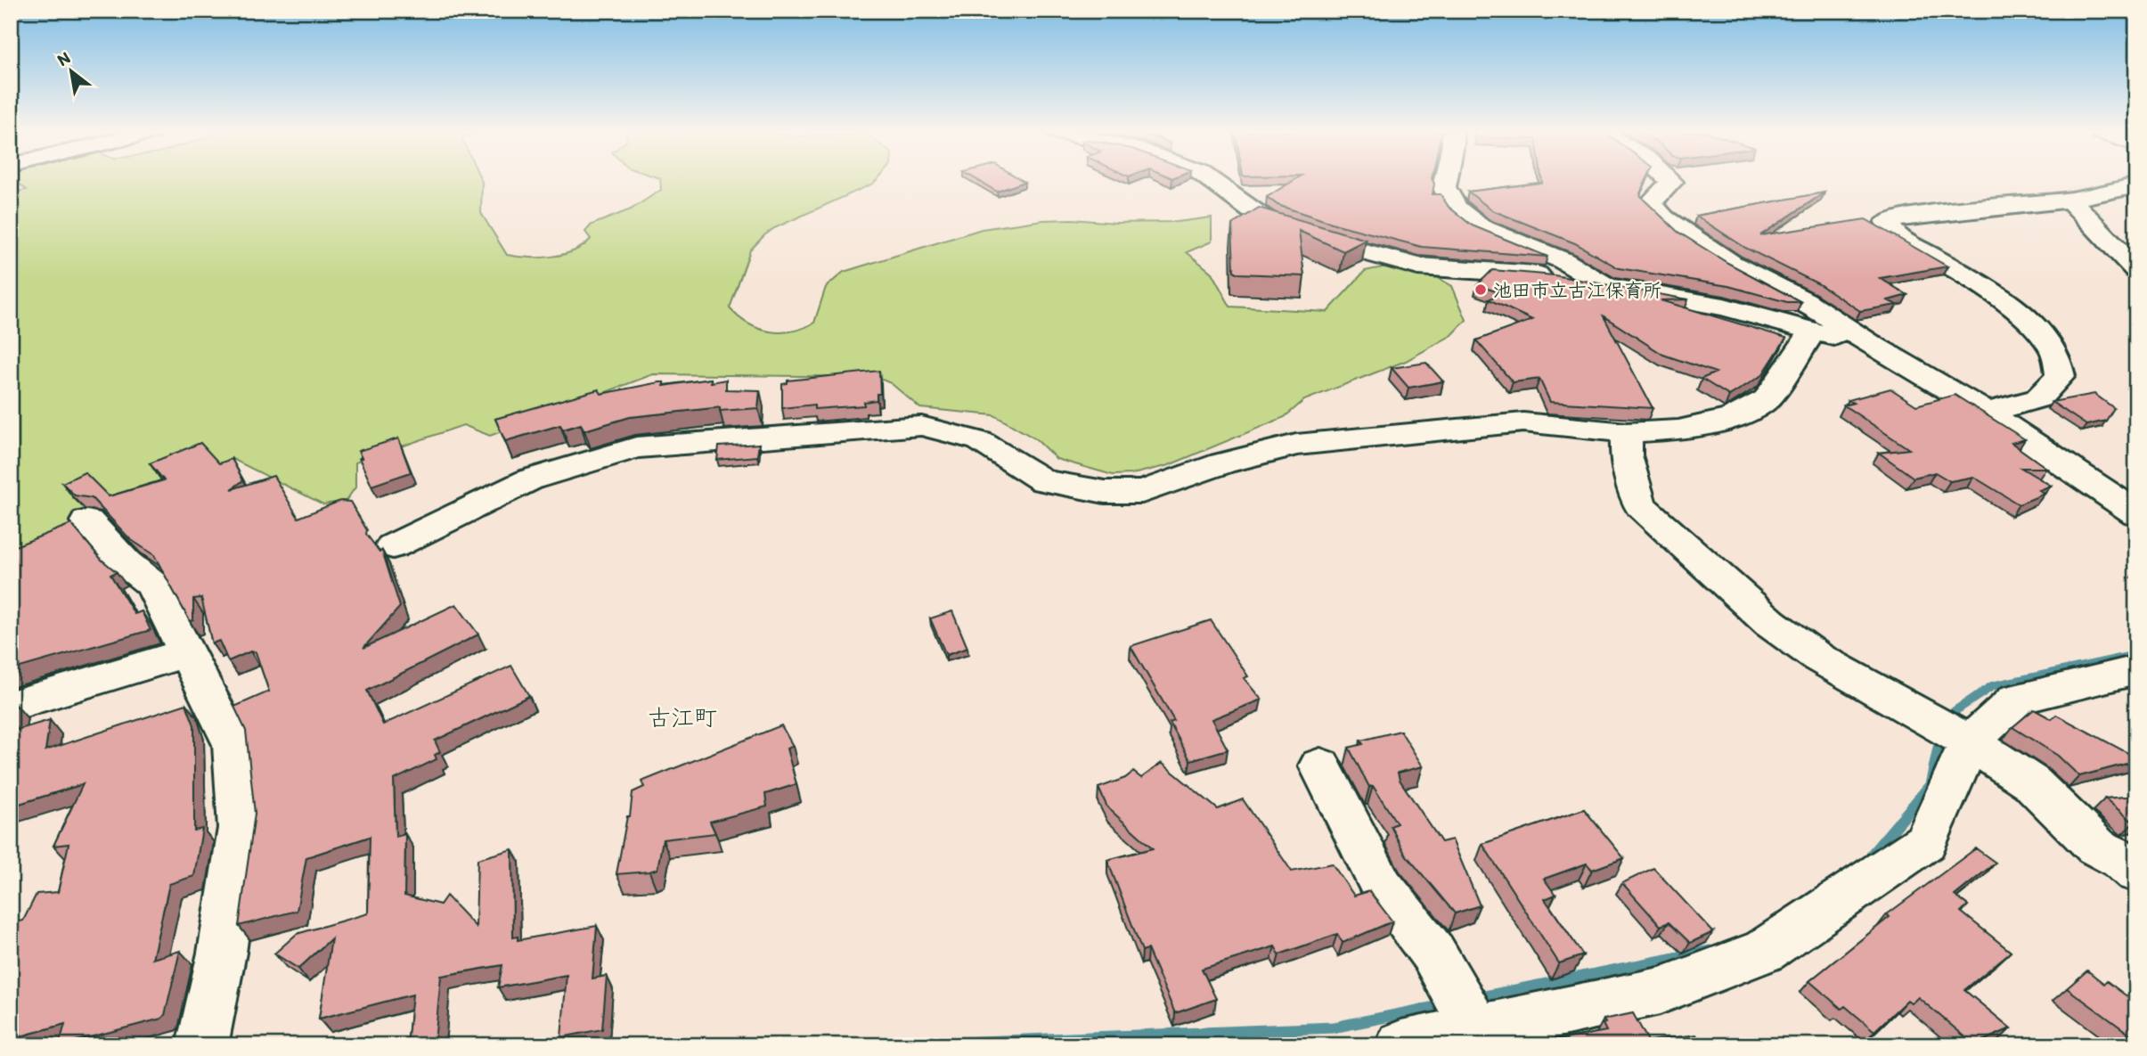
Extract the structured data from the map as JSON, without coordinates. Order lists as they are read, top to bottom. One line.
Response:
{"districts":["古江町"],"places":["池田市立古江保育所"],"north":"top left"}
